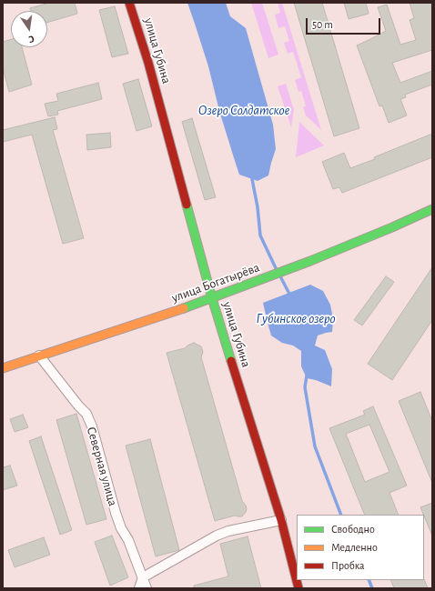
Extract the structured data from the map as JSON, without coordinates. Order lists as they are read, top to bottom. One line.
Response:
{"streets":{"street":["улица Губина","улица Богатырёва","Северная улица"]},"crossings":[["улица Губина","улица Богатырёва"],["улица Богатырёва","Северная улица"]],"water":["Озеро Солдатское","Губинское озеро"],"legend":["Свободно","Медленно","Пробка"],"scale_bar":"50 m","north":"bottom"}
